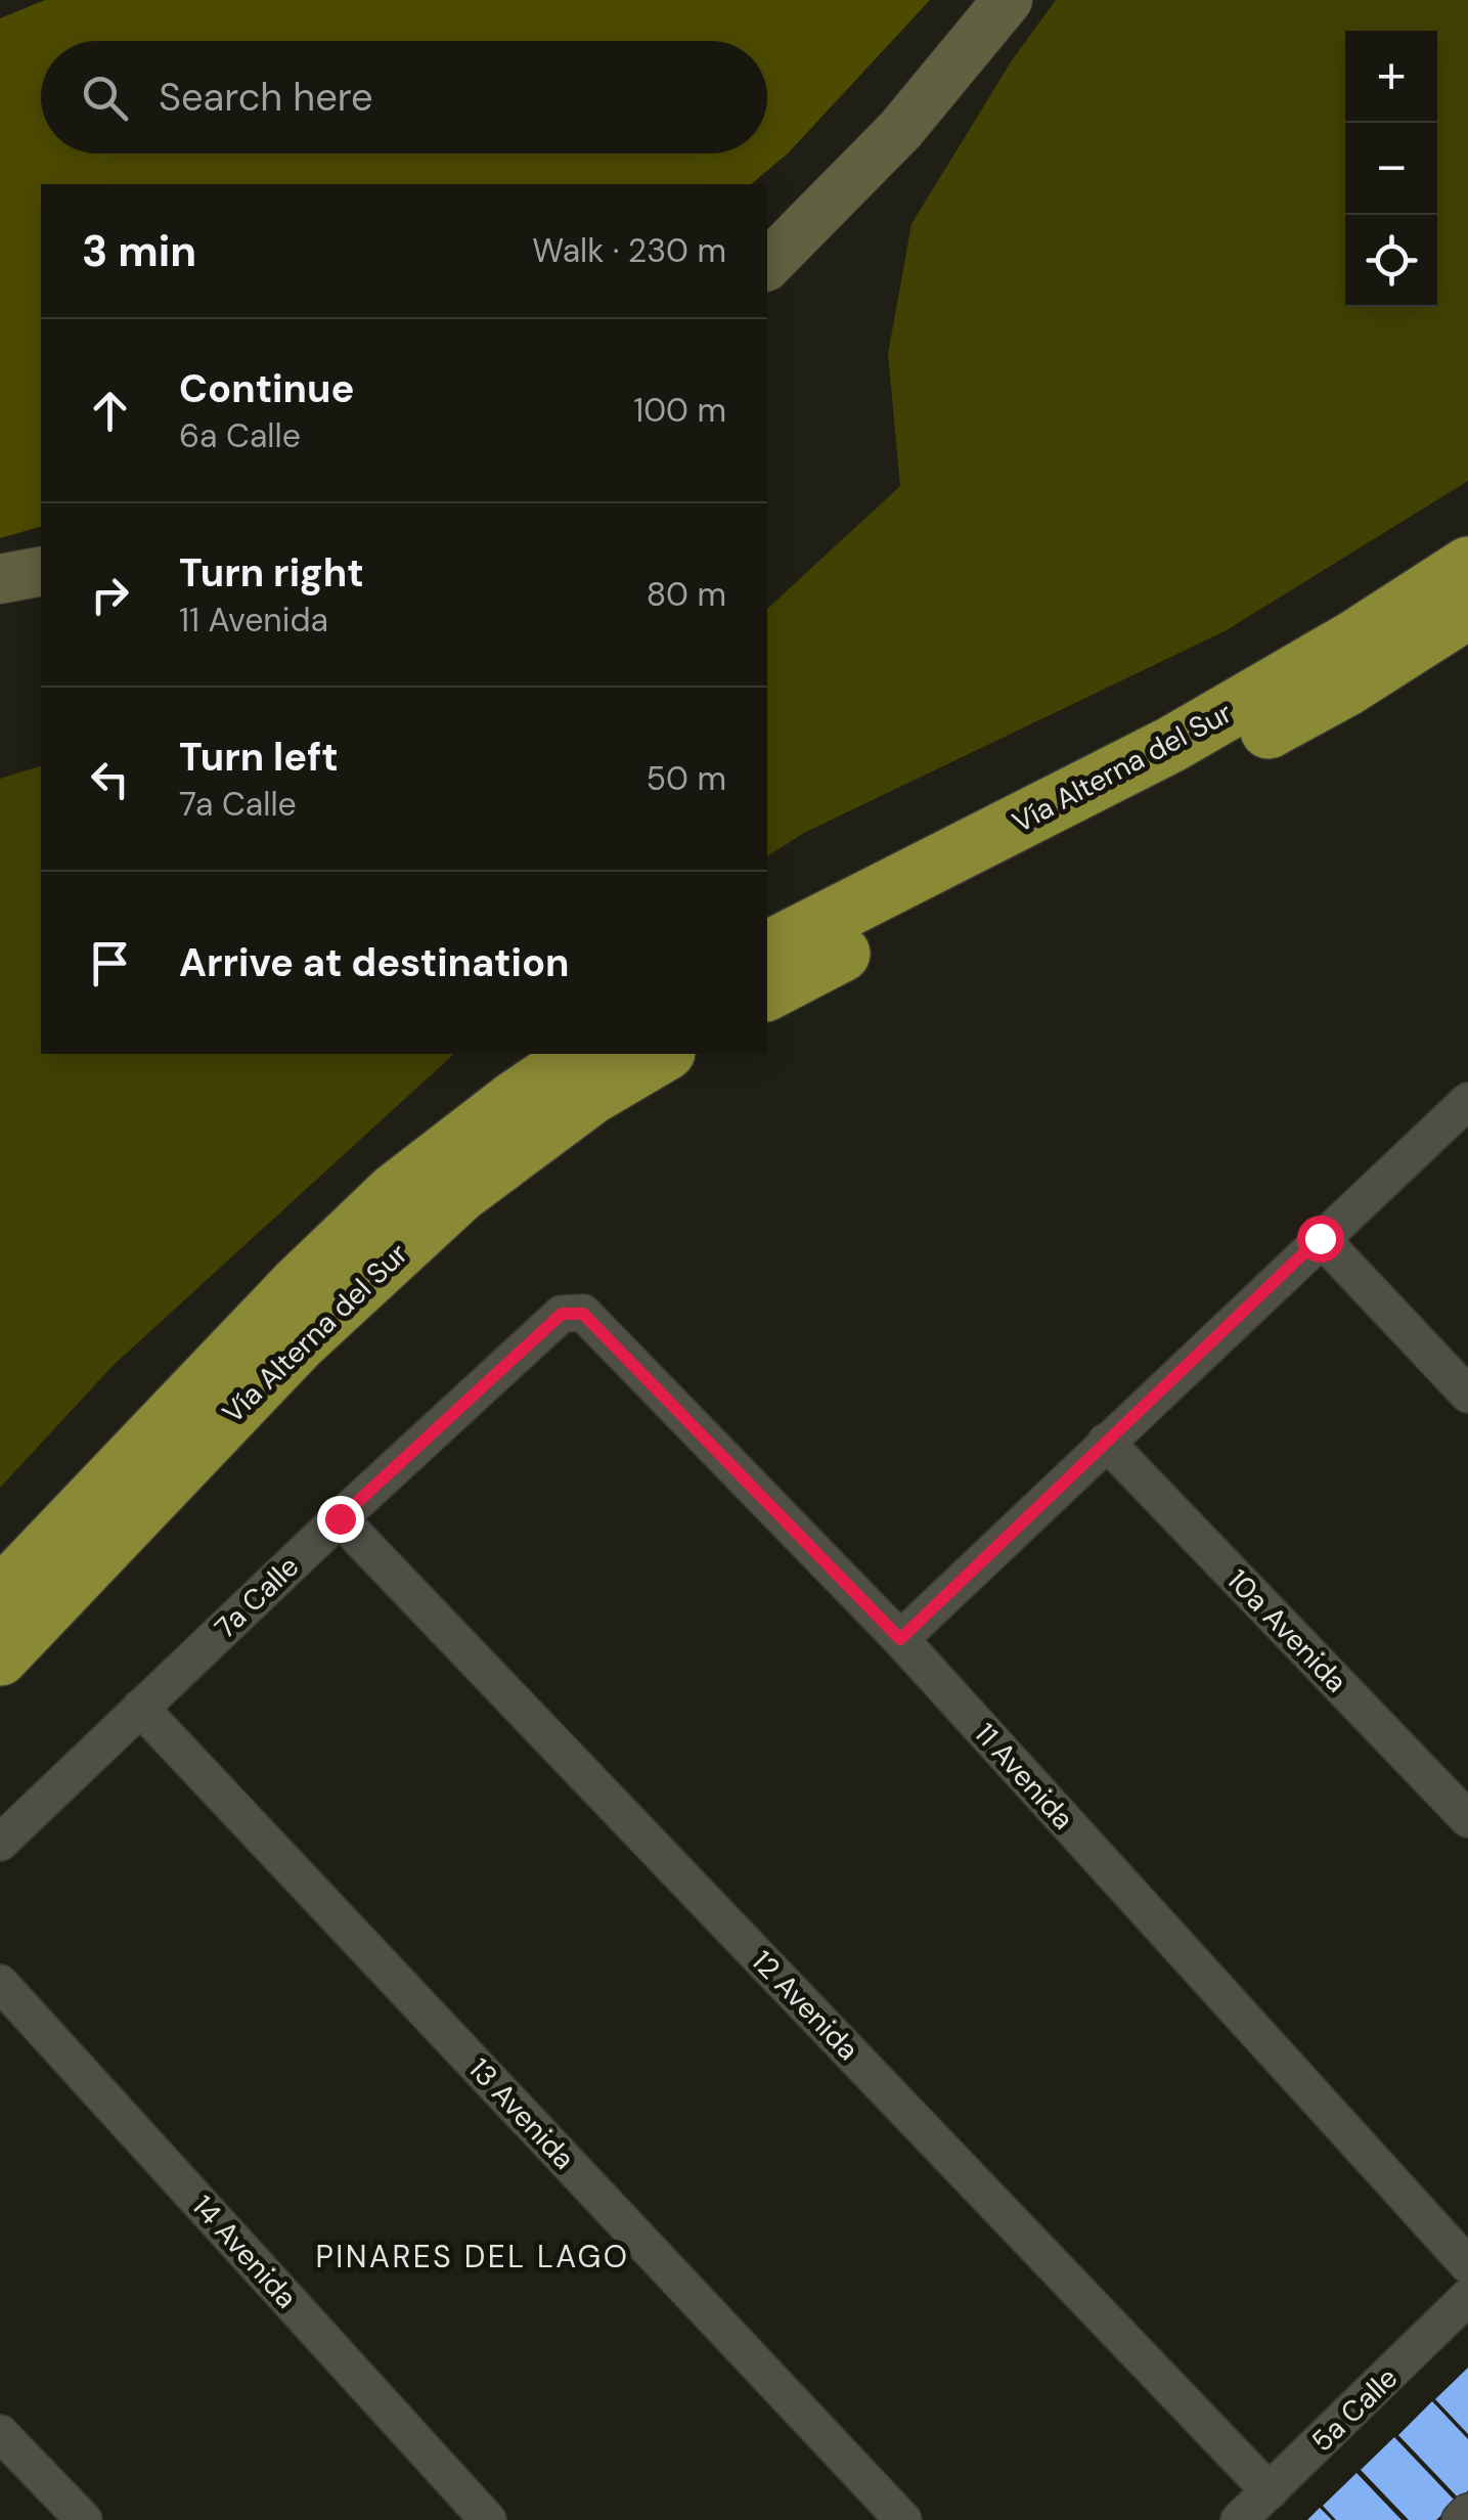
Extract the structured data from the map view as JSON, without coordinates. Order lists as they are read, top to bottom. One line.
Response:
{"streets":{"highway":["Vía Alterna del Sur"],"street":["7a Calle","10a Avenida","11 Avenida","12 Avenida","13 Avenida","14 Avenida","5a Calle"]},"crossings":[["7a Calle","11 Avenida"],["7a Calle","12 Avenida"],["7a Calle","13 Avenida"],["12 Avenida","5a Calle"]],"districts":["PINARES DEL LAGO"],"page":{"map_buttons":["+","−"],"search":"Search here","heading":["3 min","Walk · 230 m"],"list":[["Continue","6a Calle","100 m"],["Turn right","11 Avenida","80 m"],["Turn left","7a Calle","50 m"],"Arrive at destination"]}}
